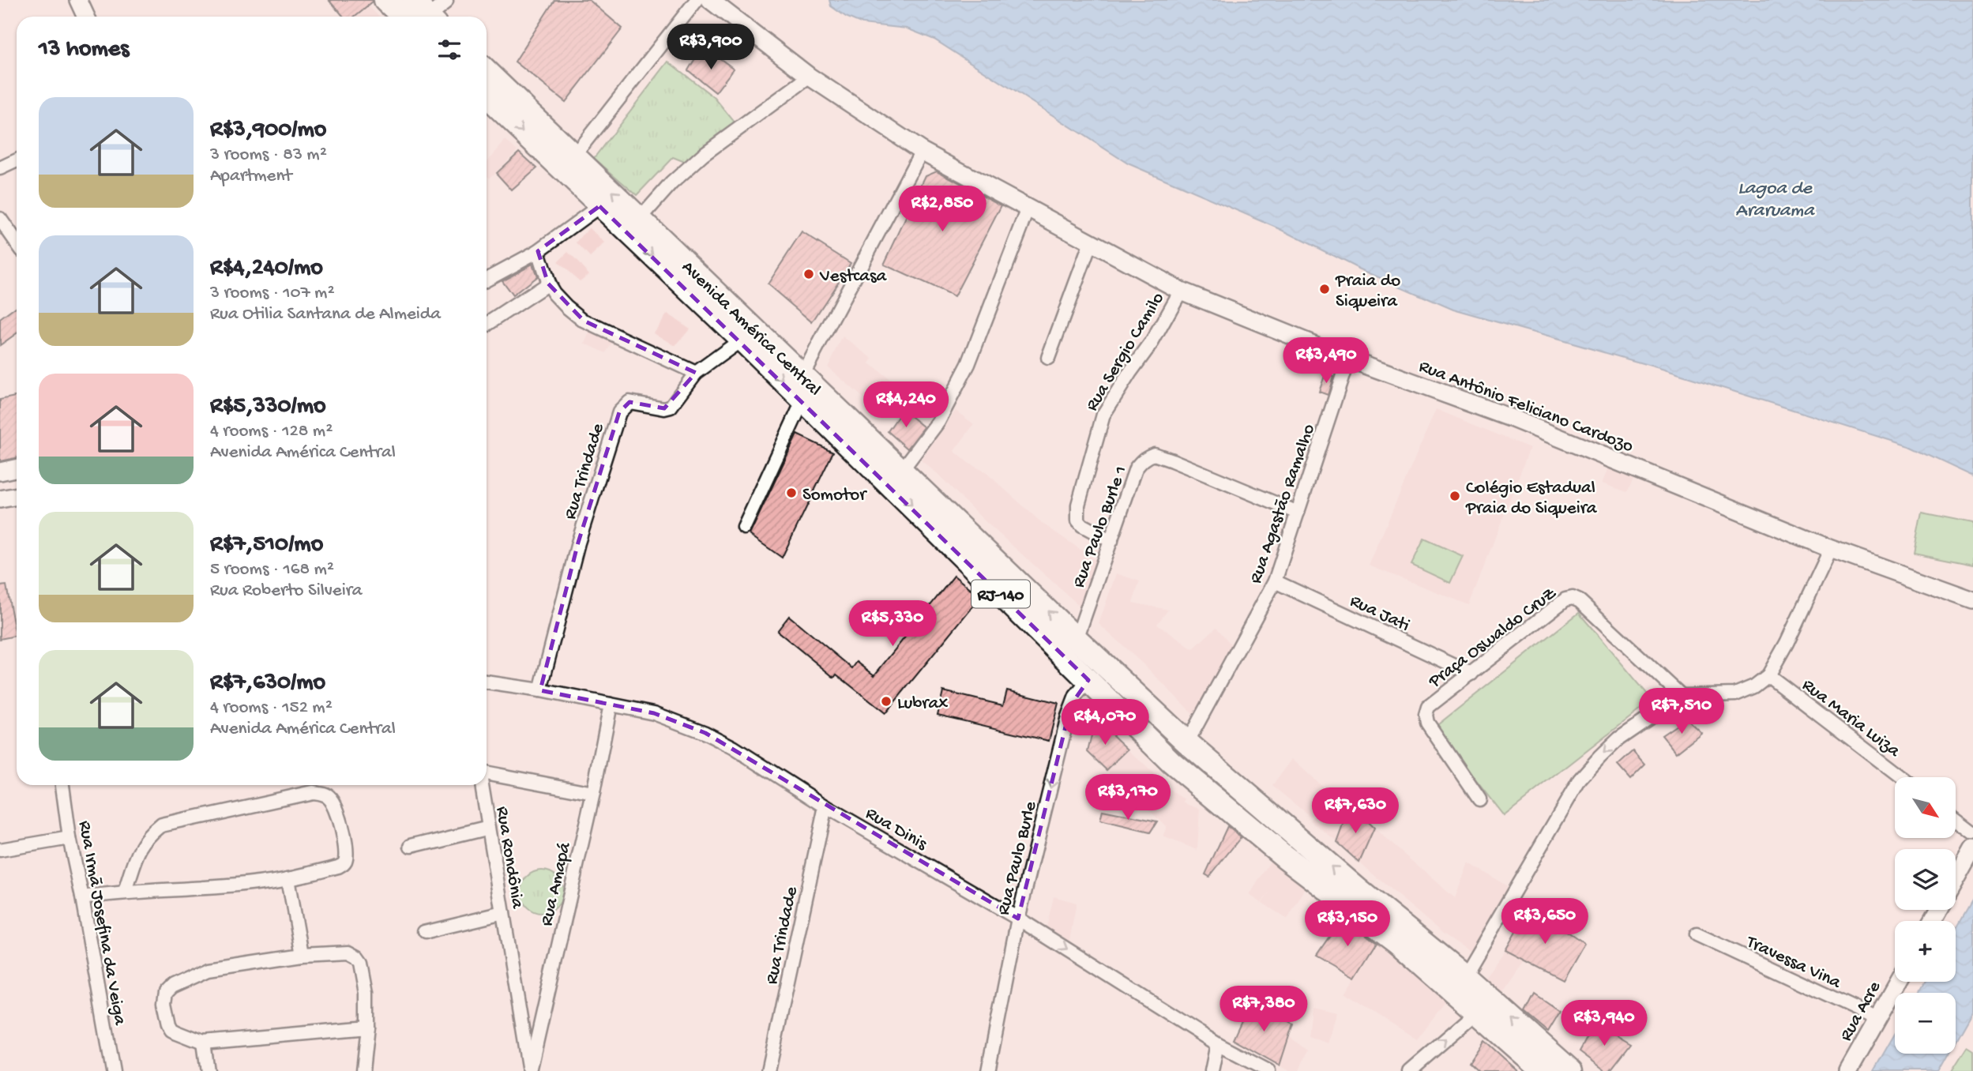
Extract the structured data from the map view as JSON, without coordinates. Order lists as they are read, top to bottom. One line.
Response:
{"streets":{"highway":["Avenida América Central","RJ-140"],"street":["Rua Sergio Camilo","Rua Antônio Feliciano Cardozo","Rua Trindade","Rua Agastão Ramalho","Rua Paulo Burle 1","Rua Jati","Praça Oswaldo CruZ","Rua Maria Luiza","Rua Dinis","Rua Rondônia","Rua Paulo Burle","Rua Amapá","Rua Irmã Josefina da Veiga","Travessa Vina","Rua Acre"]},"crossings":[["Avenida América Central","Rua Trindade"],["Avenida América Central","Rua Agastão Ramalho"],["Avenida América Central","Rua Paulo Burle 1"],["Avenida América Central","Rua Paulo Burle"],["Rua Sergio Camilo","Rua Antônio Feliciano Cardozo"],["Rua Sergio Camilo","Rua Paulo Burle 1"],["Rua Antônio Feliciano Cardozo","Rua Agastão Ramalho"],["Rua Trindade","Rua Dinis"],["Rua Agastão Ramalho","Rua Paulo Burle 1"],["Rua Agastão Ramalho","Rua Jati"],["Rua Jati","Praça Oswaldo CruZ"],["Rua Dinis","Rua Paulo Burle"],["Rua Dinis","Rua Amapá"],["Rua Rondônia","Rua Amapá"],["Travessa Vina","Rua Acre"]],"one_way":["Rua Paulo Burle"],"water":["Lagoa de Araruama"],"places":["Vestcasa","Praia do Siqueira","Somotor","Colégio Estadual Praia do Siqueira","Lubrax"],"north":"bottom right","page":{"heading":"13 homes","price":["R$3,900","R$2,850","R$3,490","R$4,240","R$5,330","R$7,510","R$4,070","R$3,170","R$7,630","R$3,650","R$3,150","R$7,380","R$3,940"],"list":[{"name":"R$3,900/mo","note":"3 rooms · 83 m² · Apartment"},{"name":"R$4,240/mo","note":"3 rooms · 107 m² · Rua Otilia Santana de Almeida"},{"name":"R$5,330/mo","note":"4 rooms · 128 m² · Avenida América Central"},{"name":"R$7,510/mo","note":"5 rooms · 168 m² · Rua Roberto Silveira"},{"name":"R$7,630/mo","note":"4 rooms · 152 m² · Avenida América Central"}],"map_buttons":["+","−"]}}
